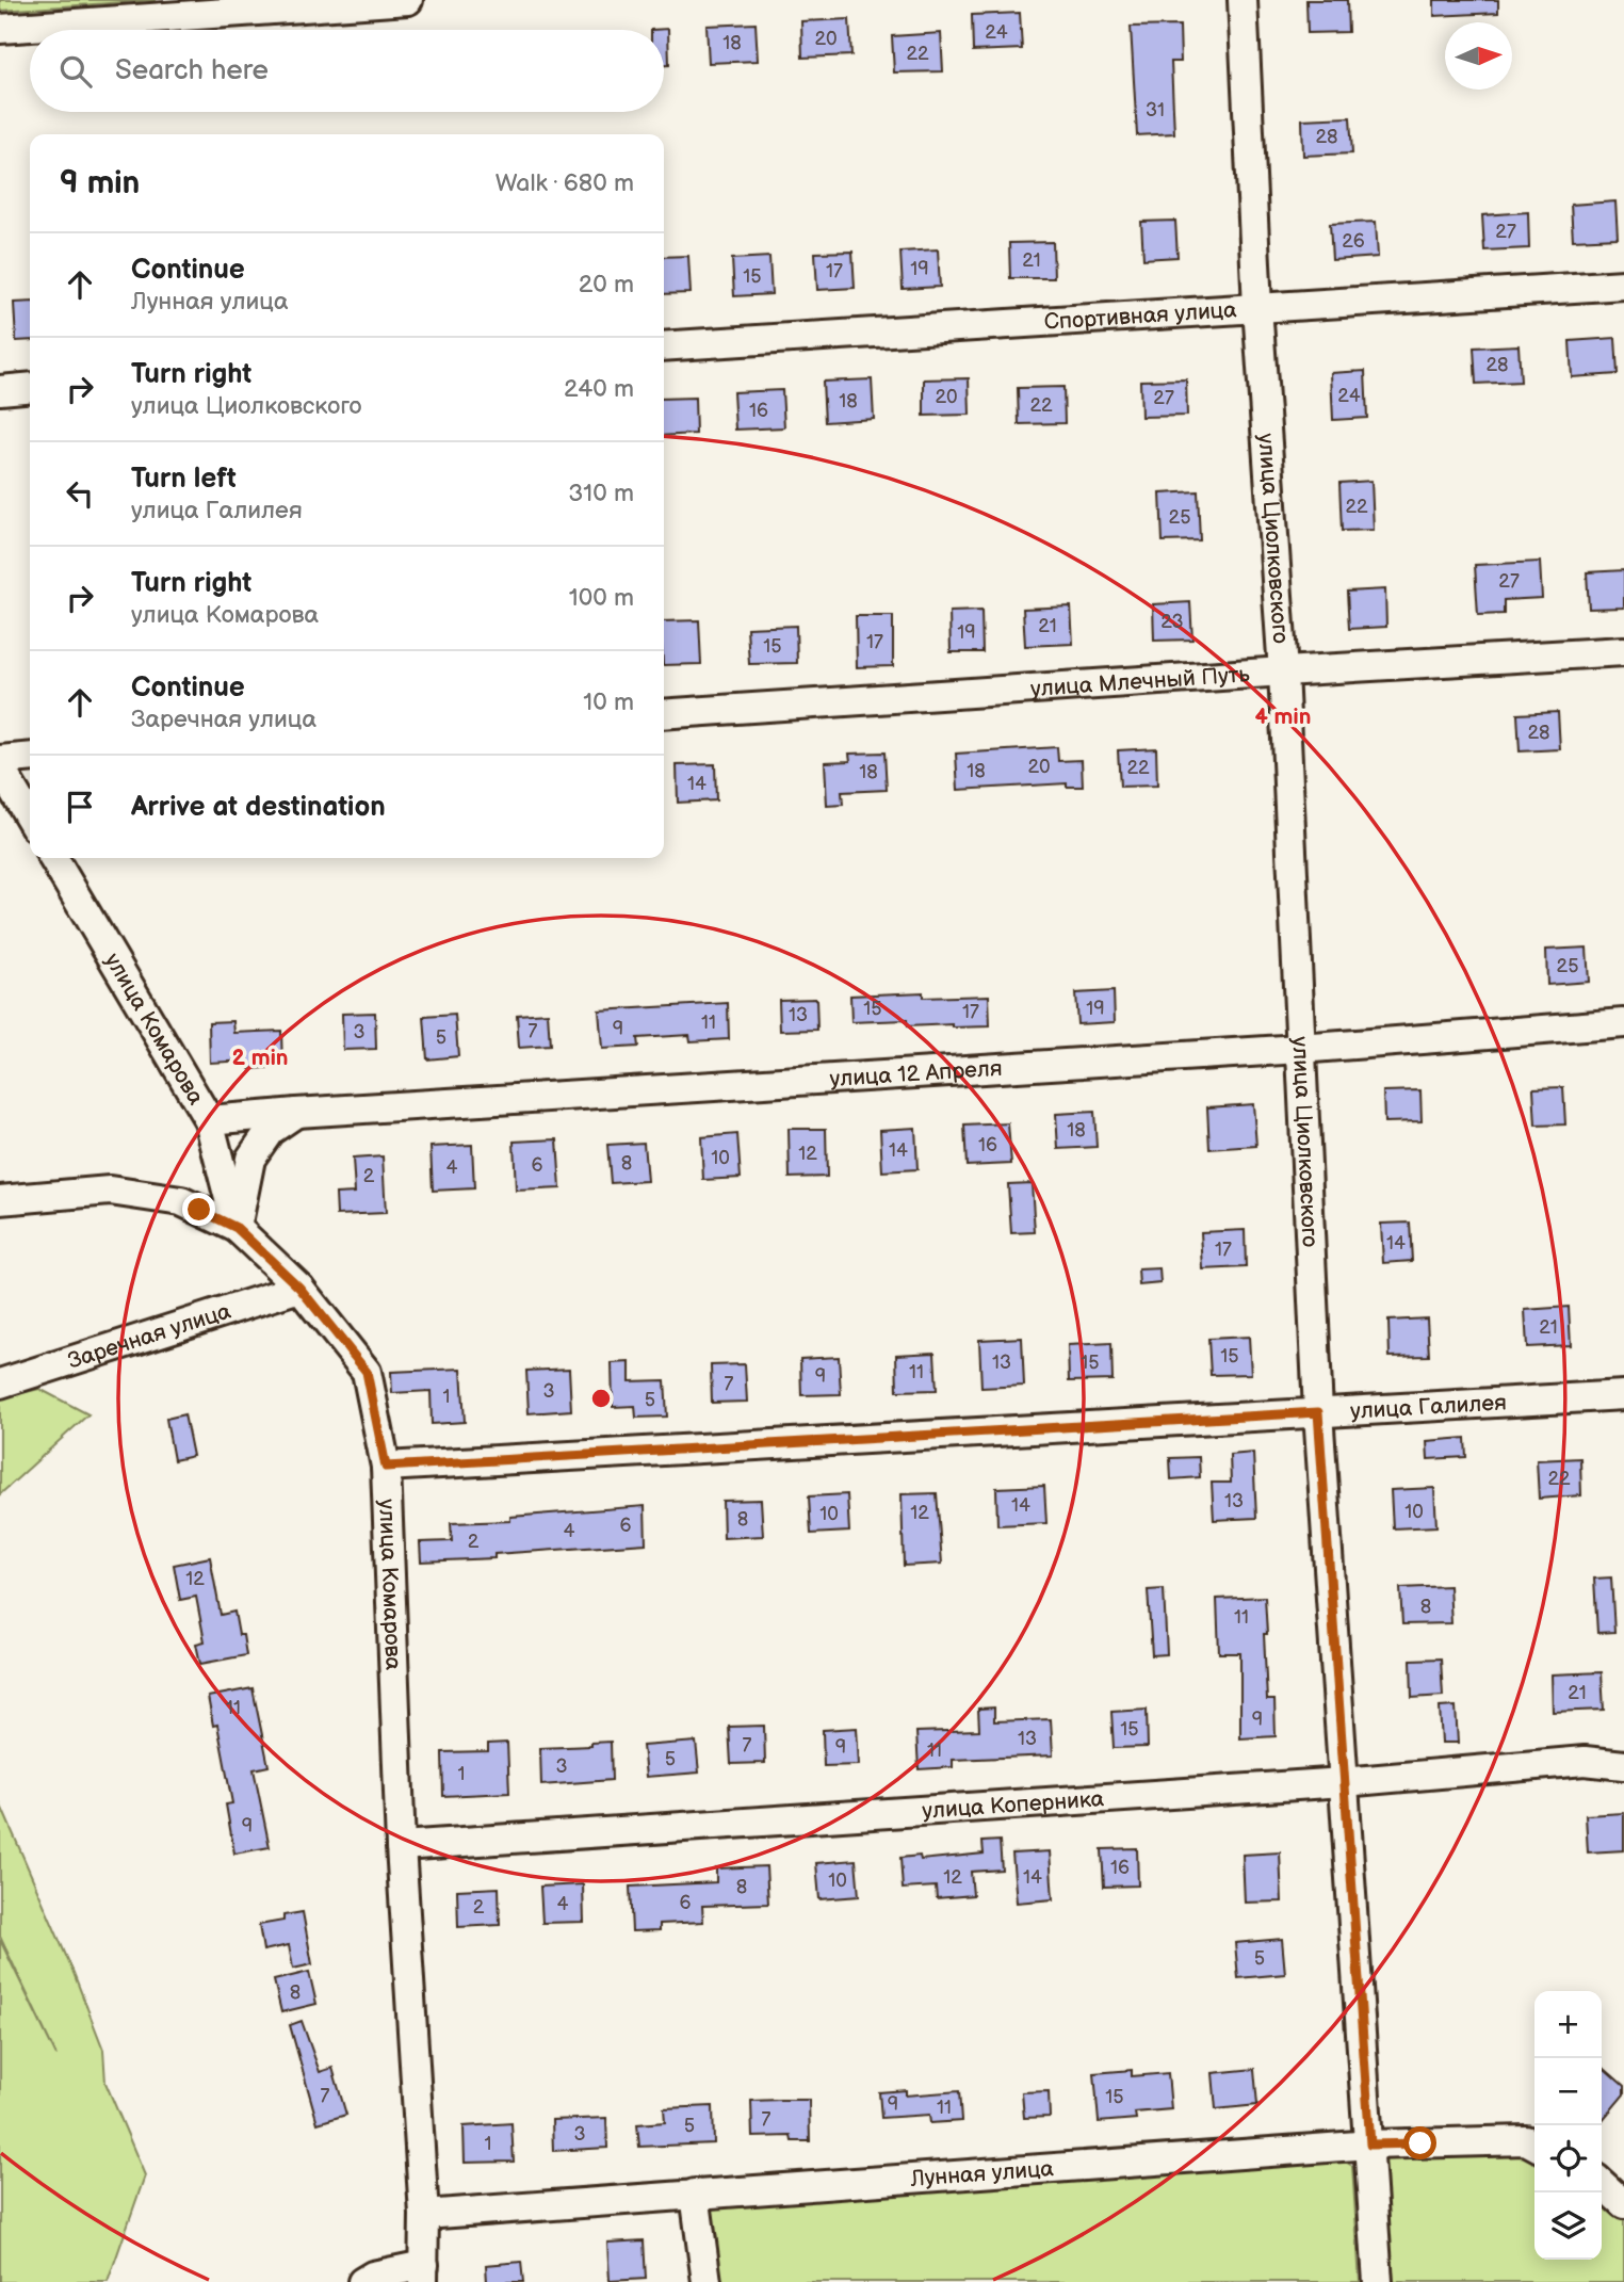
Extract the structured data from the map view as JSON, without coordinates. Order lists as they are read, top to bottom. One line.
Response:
{"streets":{"street":["Спортивная улица","улица Циолковского","улица Млечный Путь","улица Комарова","улица 12 Апреля","Заречная улица","улица Галилея","улица Коперника","Лунная улица"]},"crossings":[["Спортивная улица","улица Циолковского"],["улица Циолковского","улица Млечный Путь"],["улица Циолковского","улица 12 Апреля"],["улица Циолковского","улица Галилея"],["улица Циолковского","улица Коперника"],["улица Циолковского","Лунная улица"],["улица Комарова","улица 12 Апреля"],["улица Комарова","Заречная улица"],["улица Комарова","улица Галилея"],["улица Комарова","улица Коперника"],["улица Комарова","Лунная улица"]],"house_numbers":["24","20","18","22","31","28","27","26","21","19","17","15","28","24","20","27","18","22","16","22","25","27","23","21","19","17","15","28","20","22","18","18","14","25","15","19","17","13","11","9","7","3","5","18","16","14","12","10","8","6","4","2","14","17","21","15","13","15","11","9","7","3","1","5","22","13","14","10","12","10","8","6","4","2","12","8","11","21","11","9","15","13","7","9","11","5","3","1","9","16","12","14","10","8","6","4","2","5","8","7","15","9","11","7","5","3","1"],"north":"right","page":{"search":"Search here","heading":["9 min","Walk · 680 m"],"list":[["Continue","Лунная улица","20 m"],["Turn right","улица Циолковского","240 m"],["Turn left","улица Галилея","310 m"],["Turn right","улица Комарова","100 m"],["Continue","Заречная улица","10 m"],"Arrive at destination"],"map_buttons":["+","−"]},"rings":["4 min","2 min"]}
